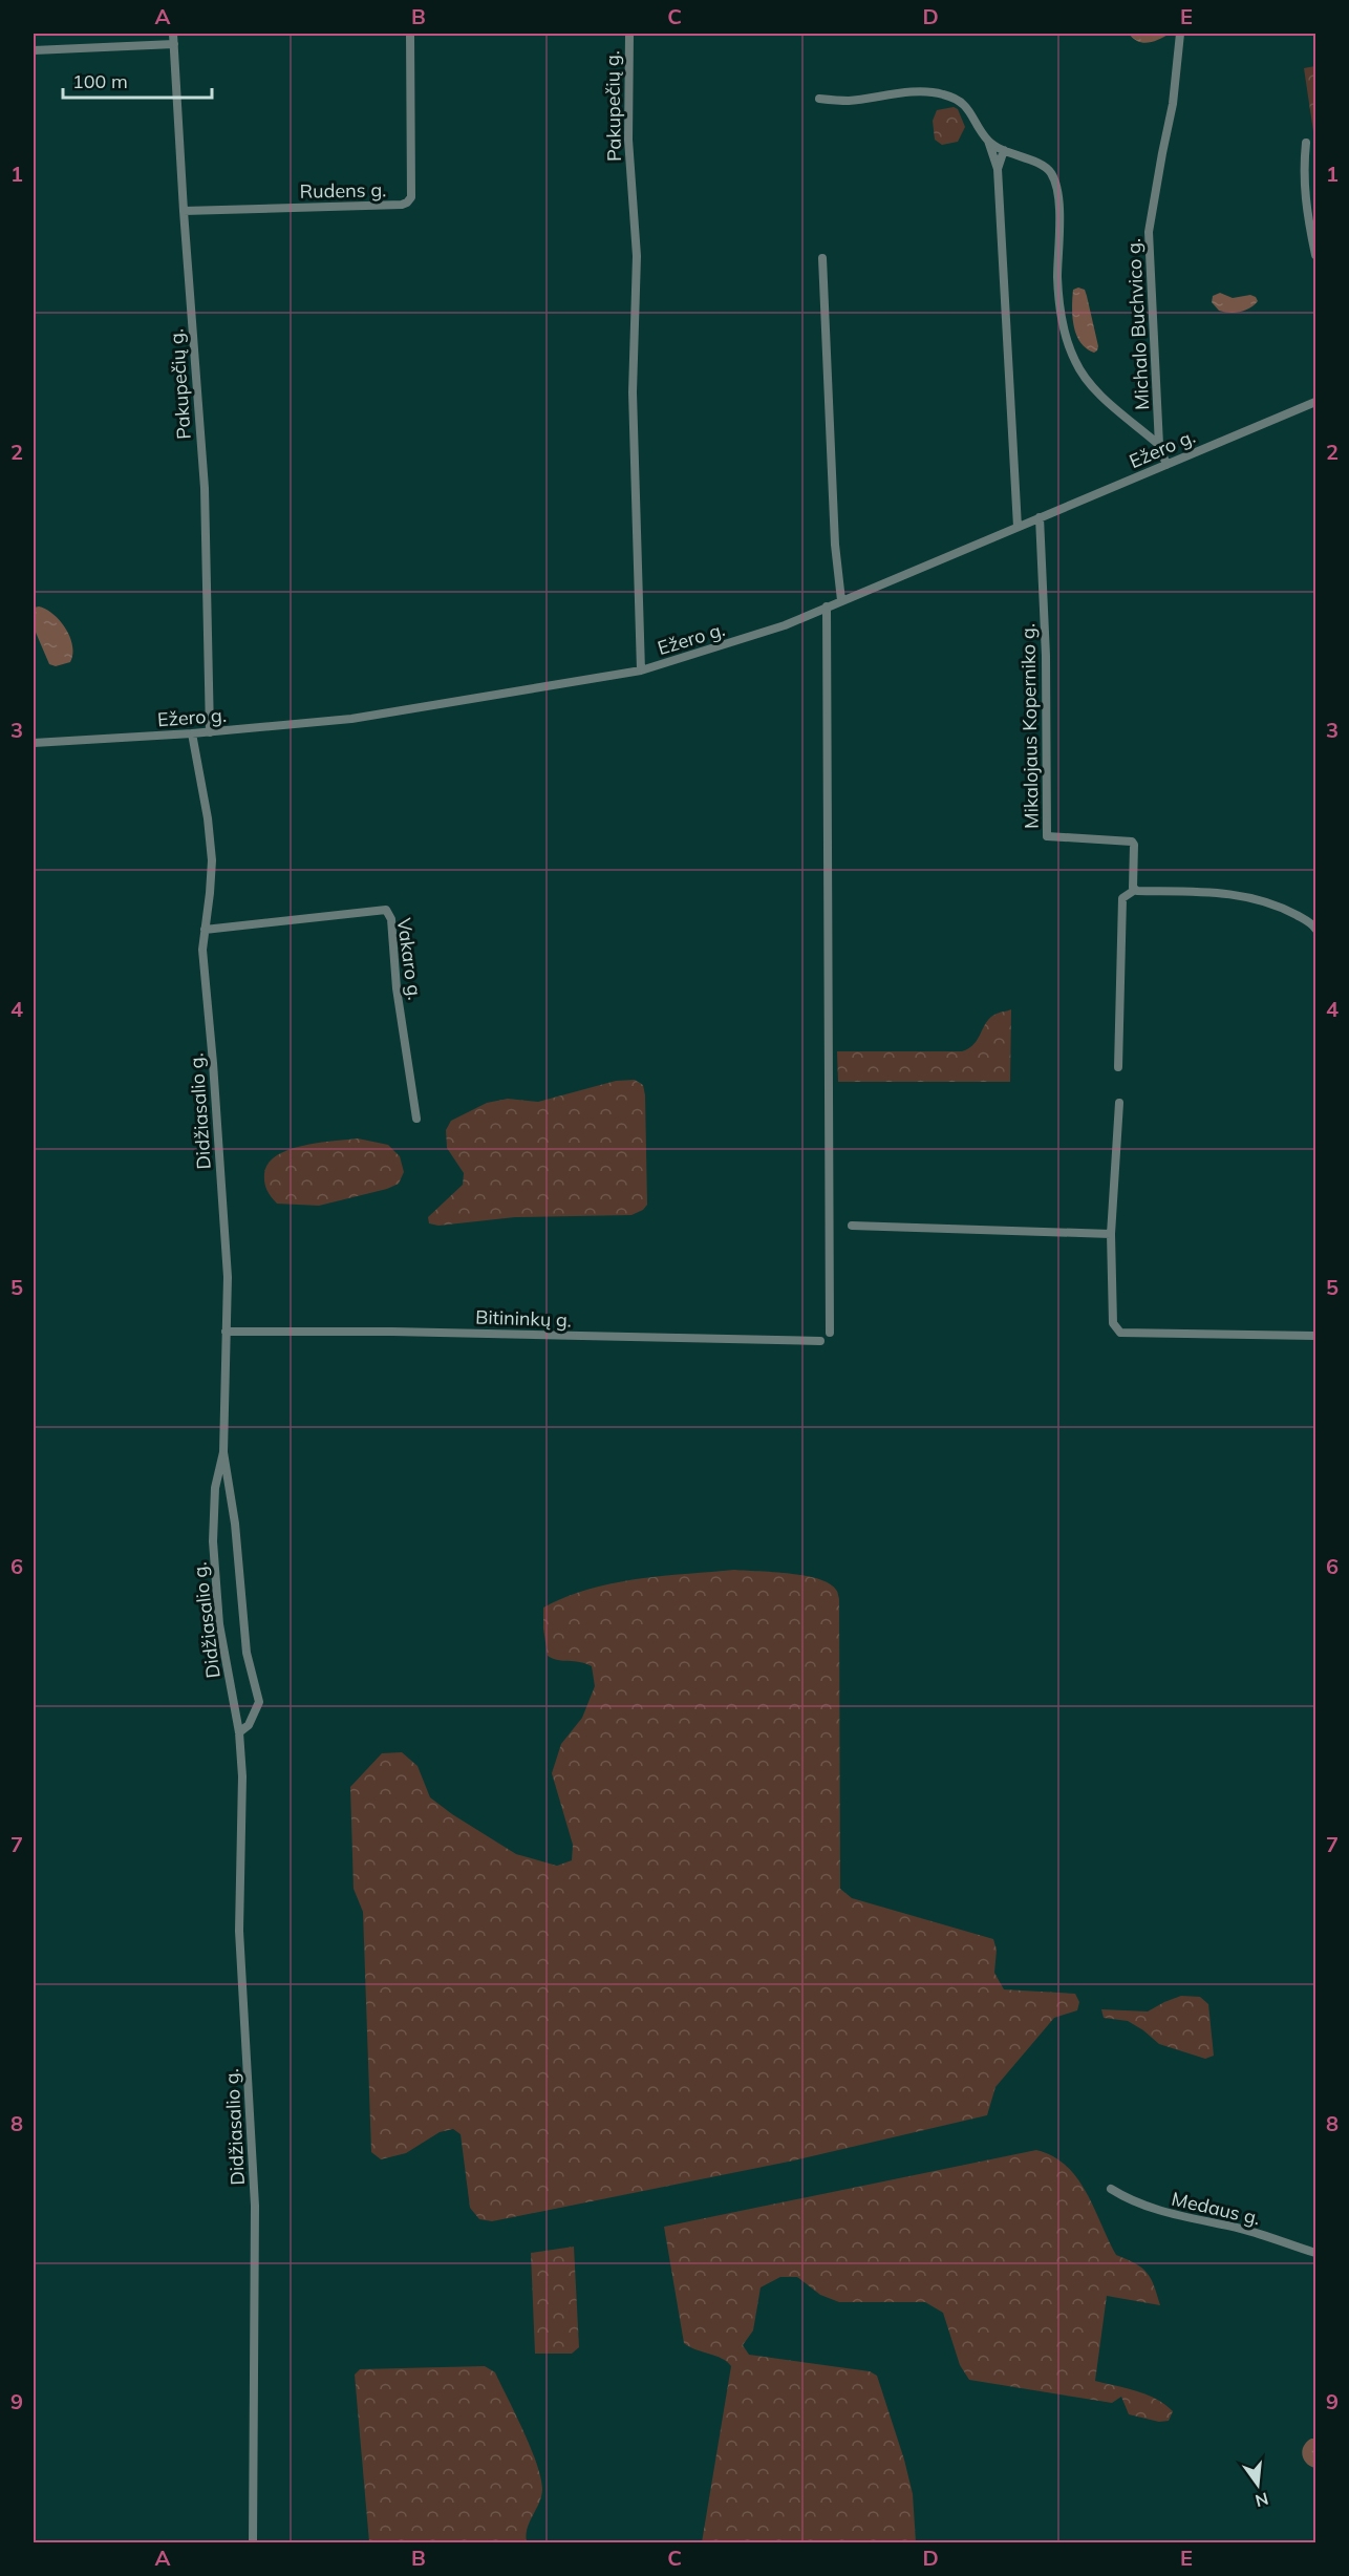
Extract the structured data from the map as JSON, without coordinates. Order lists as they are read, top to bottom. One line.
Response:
{"streets":{"street":["Pakupečių g.","Rudens g.","Michalo Buchvico g.","Ežero g.","Mikalojaus Koperniko g.","Vakaro g.","Didžiasalio g.","Bitininkų g.","Medaus g."]},"crossings":[["Pakupečių g.","Rudens g."],["Pakupečių g.","Ežero g."],["Michalo Buchvico g.","Ežero g."],["Ežero g.","Mikalojaus Koperniko g."],["Ežero g.","Didžiasalio g."],["Vakaro g.","Didžiasalio g."],["Didžiasalio g.","Bitininkų g."]],"scale_bar":"100 m","north":"bottom","grid":{"columns":["A","B","C","D","E"],"rows":["1","2","3","4","5","6","7","8","9"]}}
